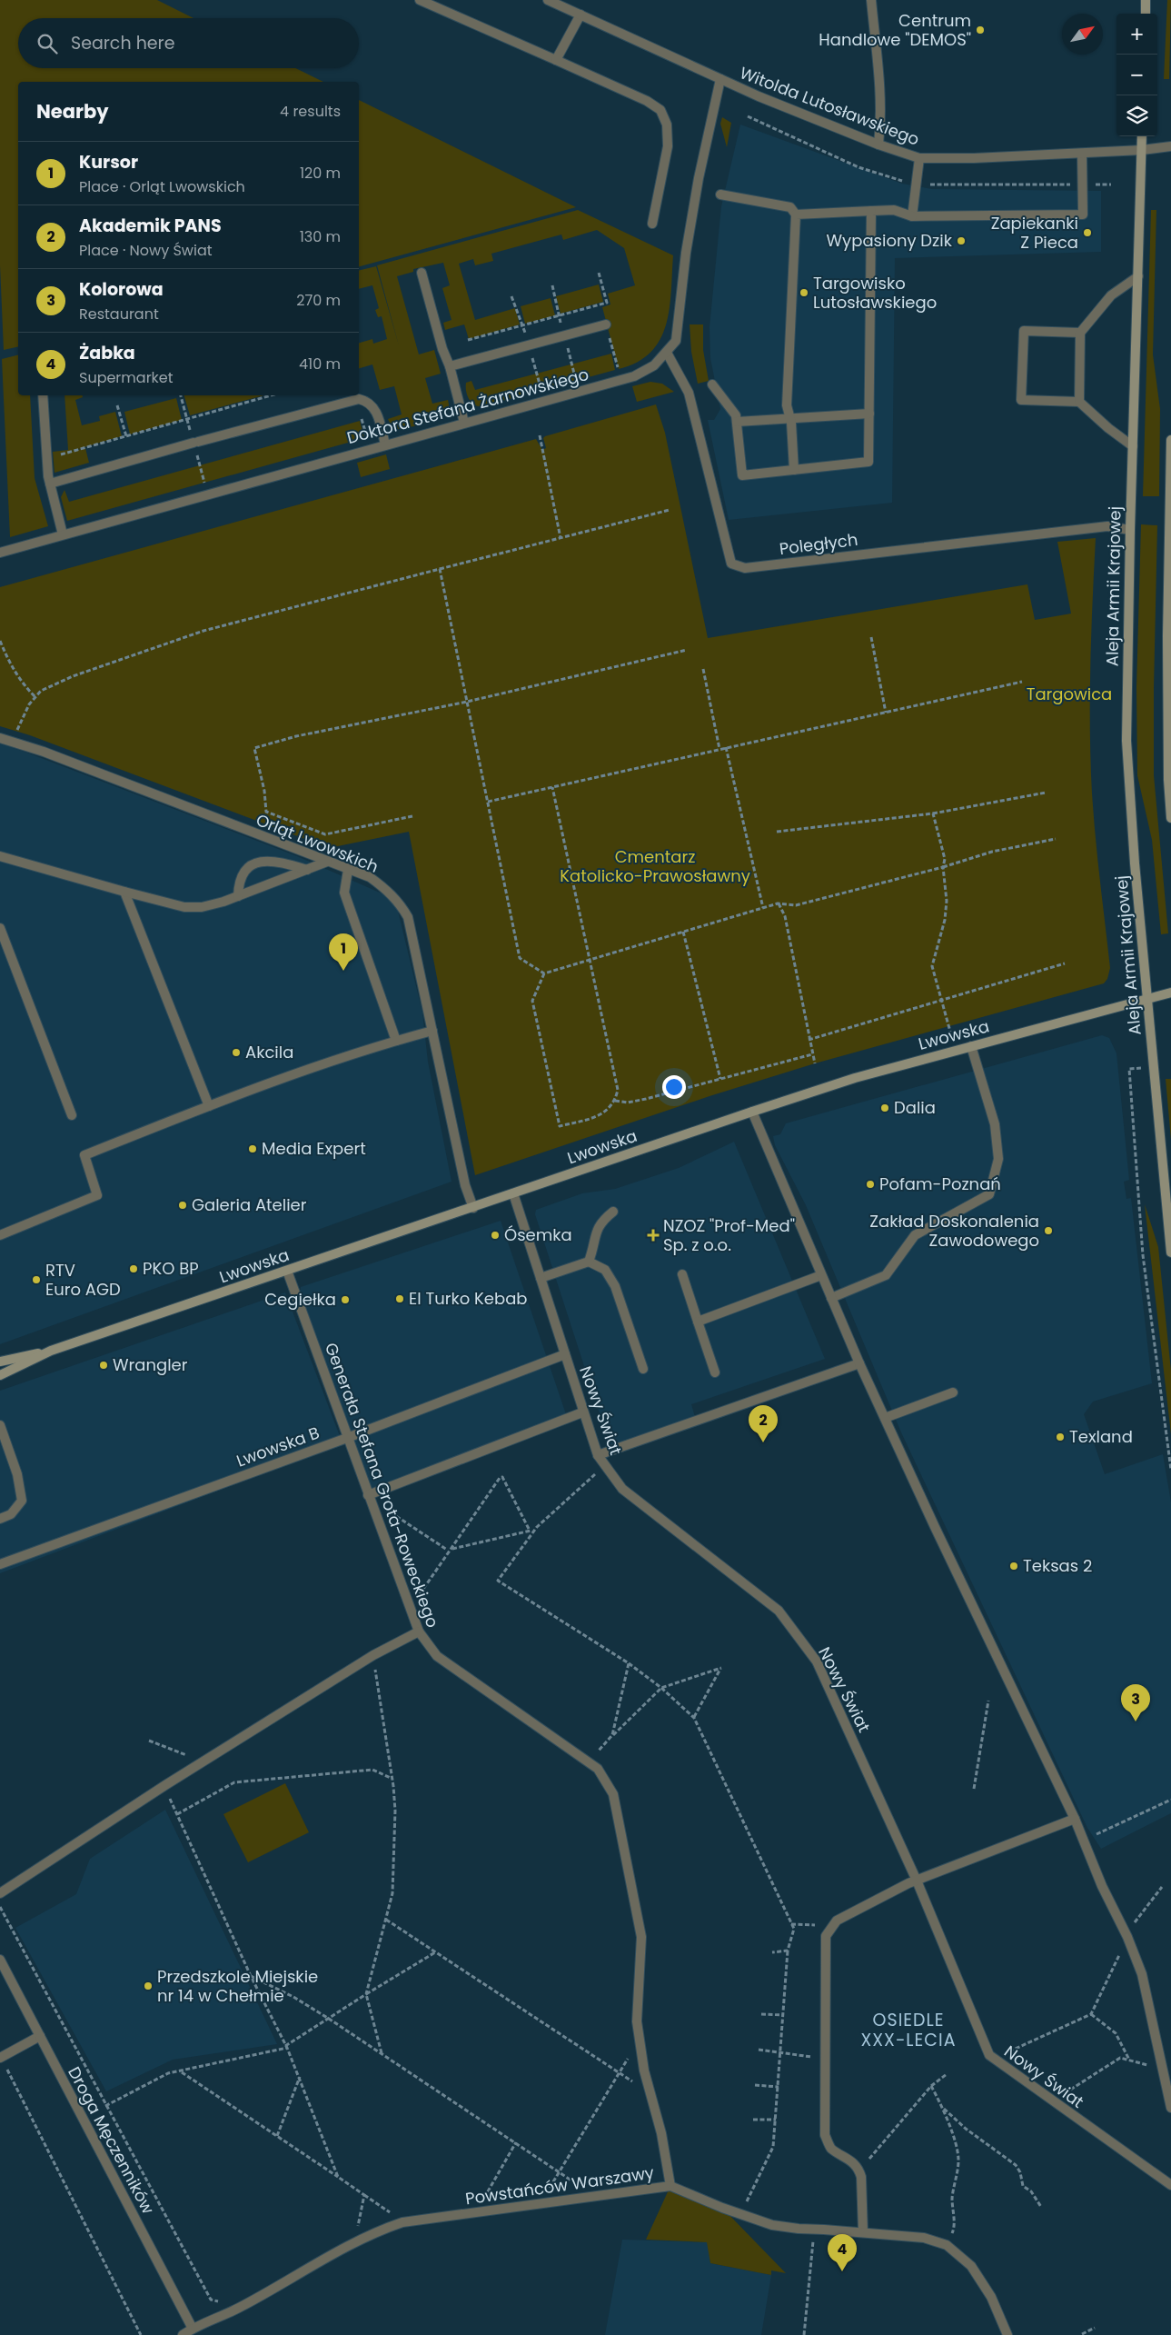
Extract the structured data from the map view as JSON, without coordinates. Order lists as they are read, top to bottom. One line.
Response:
{"streets":{"main road":["Aleja Armii Krajowej","Lwowska"],"street":["Witolda Lutosławskiego","Doktora Stefana Żarnowskiego","Poległych","Orląt Lwowskich","Nowy Świat","Lwowska B","Generała Stefana Grota-Roweckiego","Droga Męczenników","Powstańców Warszawy"]},"crossings":[["Witolda Lutosławskiego","Doktora Stefana Żarnowskiego"],["Witolda Lutosławskiego","Aleja Armii Krajowej"],["Doktora Stefana Żarnowskiego","Poległych"],["Poległych","Aleja Armii Krajowej"],["Aleja Armii Krajowej","Lwowska"],["Orląt Lwowskich","Lwowska"],["Lwowska","Nowy Świat"],["Lwowska","Generała Stefana Grota-Roweckiego"],["Nowy Świat","Lwowska B"],["Lwowska B","Generała Stefana Grota-Roweckiego"],["Generała Stefana Grota-Roweckiego","Powstańców Warszawy"],["Droga Męczenników","Powstańców Warszawy"]],"districts":["OSIEDLE XXX-LECIA"],"parks":["Targowica","Cmentarz Katolicko-Prawosławny"],"places":{"other":["Centrum Handlowe \"DEMOS\"","Zapiekanki Z Pieca","Wypasiony Dzik","Targowisko Lutosławskiego","Akcila","Dalia","Media Expert","Pofam-Poznań","Galeria Atelier","Zakład Doskonalenia Zawodowego","Ósemka","PKO BP","RTV Euro AGD","El Turko Kebab","Cegiełka","Wrangler","Texland","Teksas 2","Przedszkole Miejskie nr 14 w Chełmie"],"health":["NZOZ \"Prof-Med\" Sp. z o.o."]},"north":"top right","page":{"map_buttons":["+","−"],"search":"Search here","heading":["Nearby","4 results"],"list":[{"mark":"1","name":"Kursor","note":"Place · Orląt Lwowskich","value":"120 m"},{"mark":"2","name":"Akademik PANS","note":"Place · Nowy Świat","value":"130 m"},{"mark":"3","name":"Kolorowa","note":"Restaurant","value":"270 m"},{"mark":"4","name":"Żabka","note":"Supermarket","value":"410 m"}],"pins":["1","2","3","4"]}}
